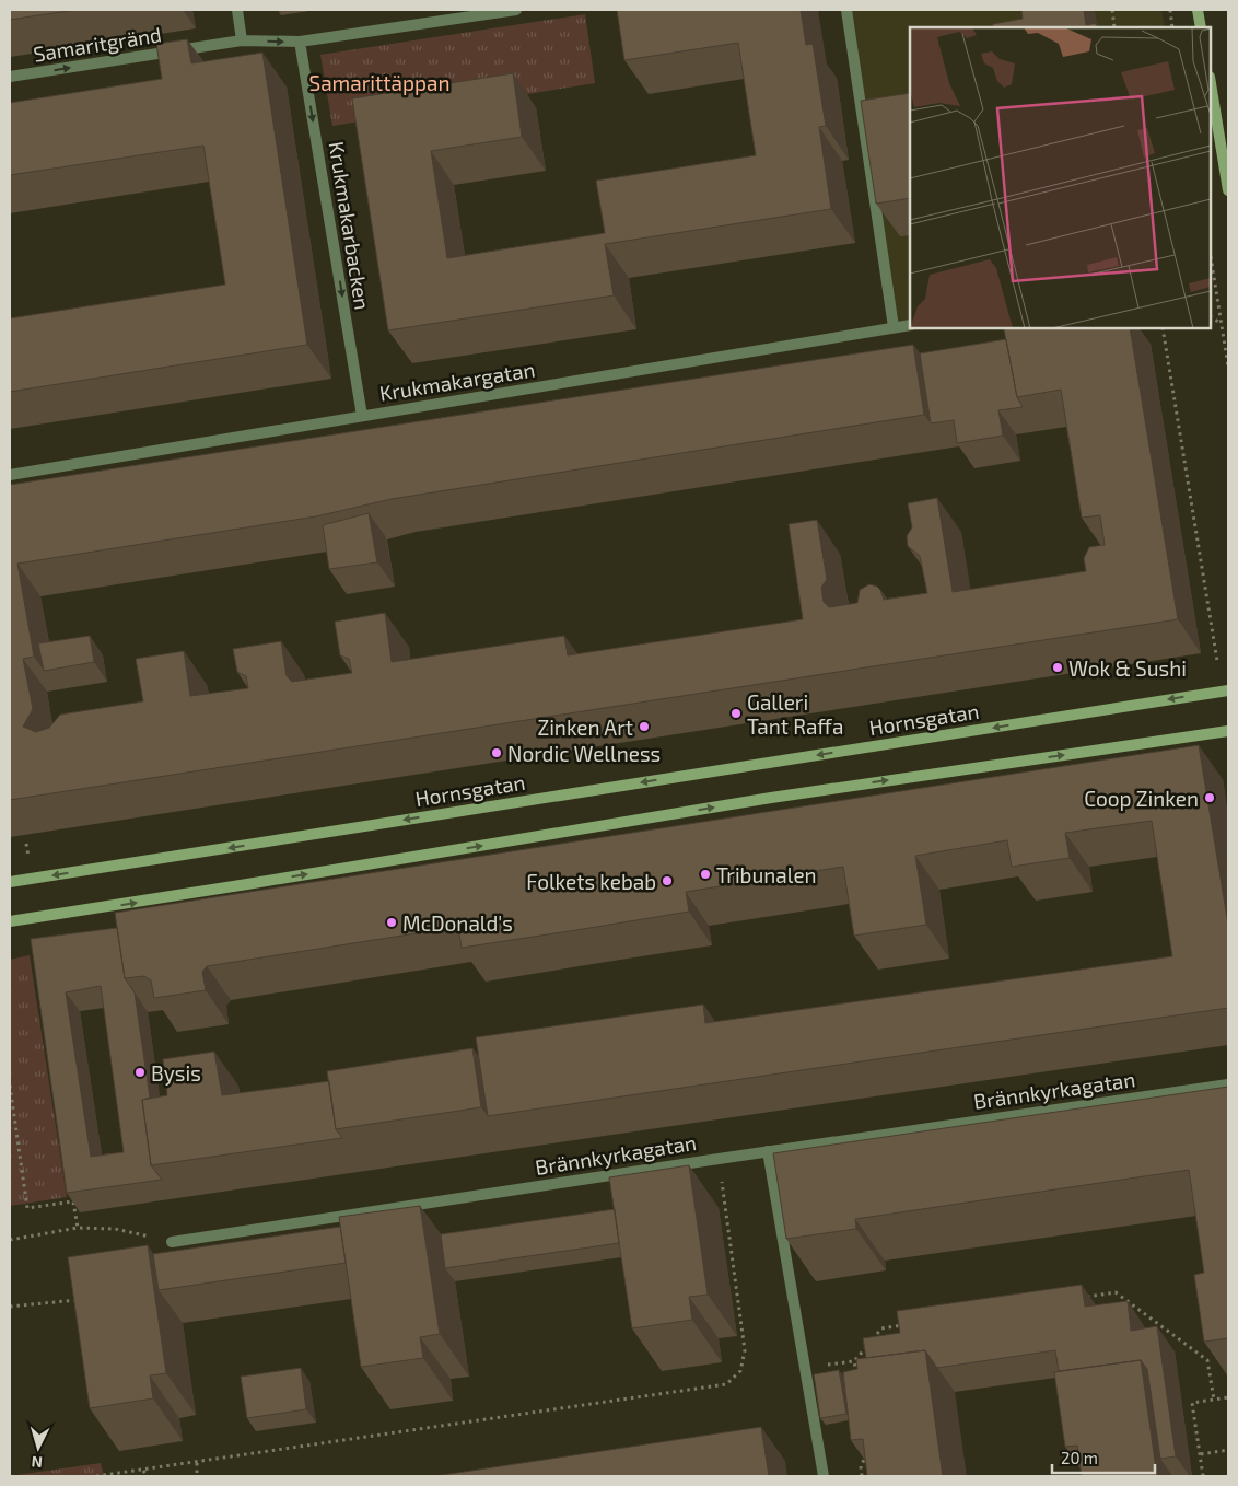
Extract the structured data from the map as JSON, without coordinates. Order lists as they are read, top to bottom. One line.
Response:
{"streets":{"street":["Samaritgränd","Krukmakarbacken","Krukmakargatan","Hornsgatan","Brännkyrkagatan"]},"crossings":[["Samaritgränd","Krukmakarbacken"],["Krukmakarbacken","Krukmakargatan"]],"one_way":["Samaritgränd","Krukmakarbacken"],"parks":["Samarittäppan"],"places":["Wok & Sushi","Galleri Tant Raffa","Zinken Art","Nordic Wellness","Coop Zinken","Tribunalen","Folkets kebab","McDonald's","Bysis"],"scale_bar":"20 m","north":"bottom"}
